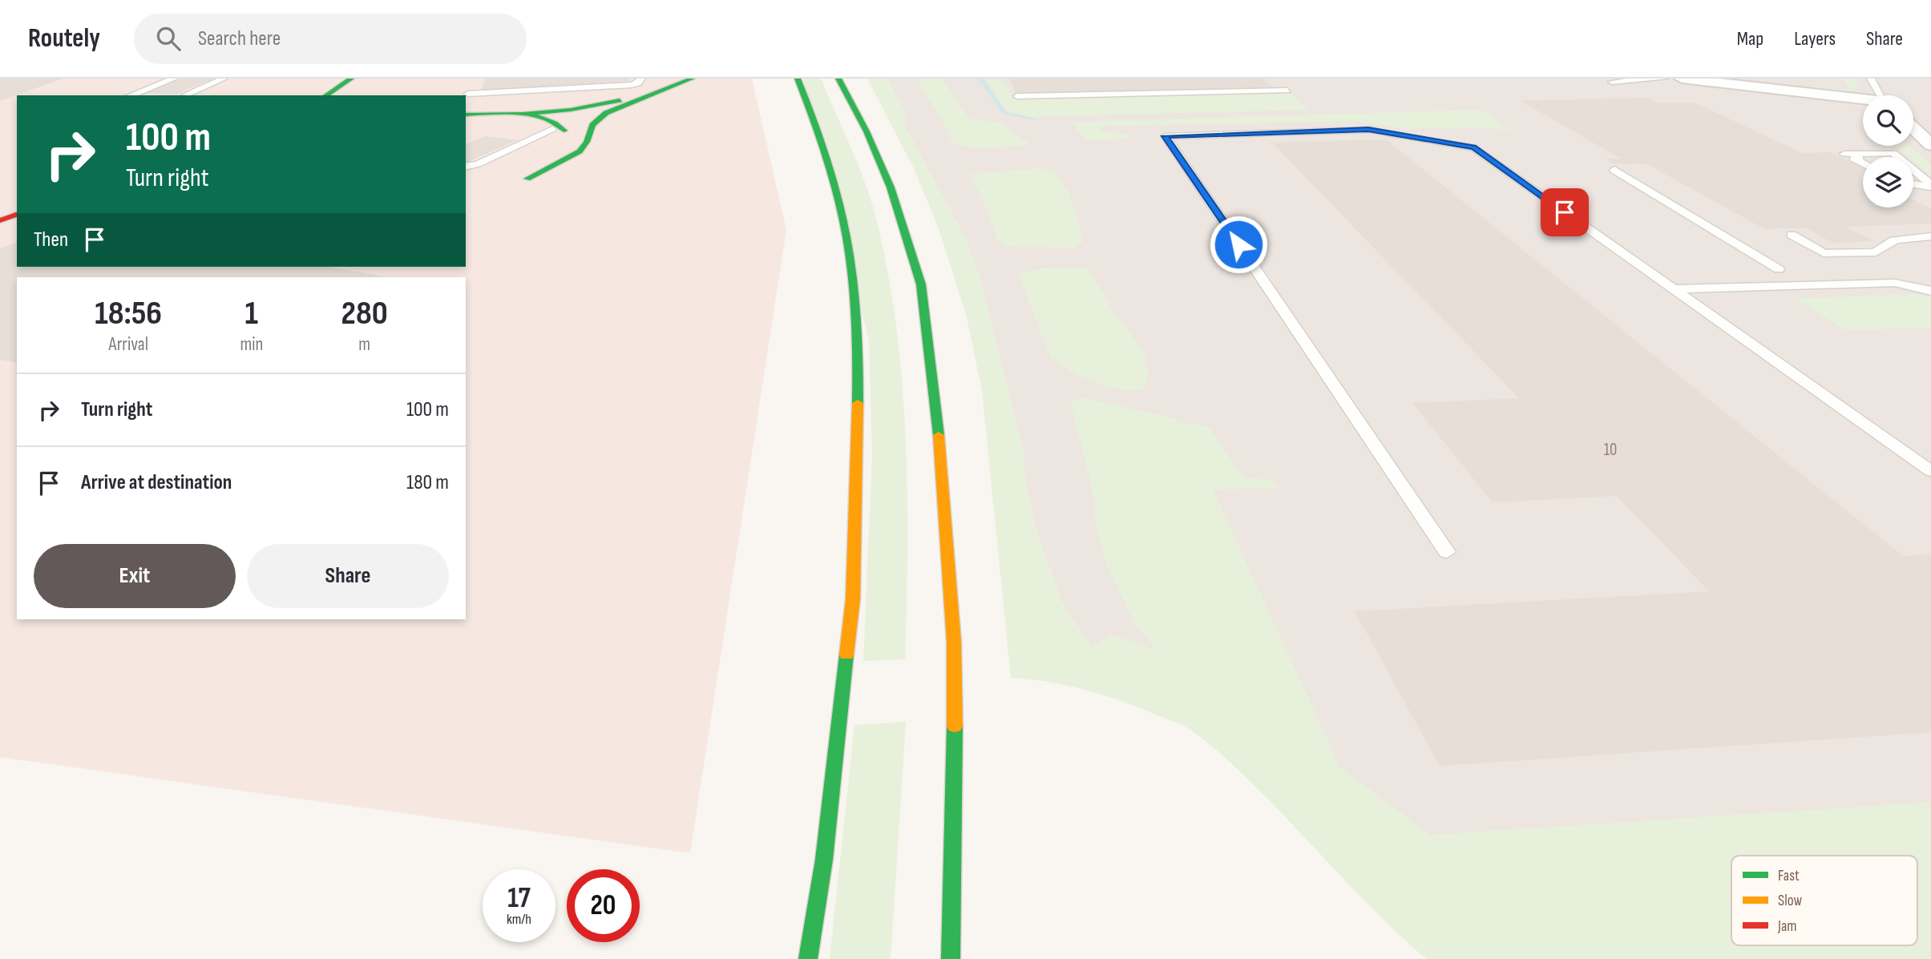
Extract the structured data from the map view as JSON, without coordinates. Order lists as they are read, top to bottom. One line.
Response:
{"house_numbers":["10"],"legend":["Fast","Slow","Jam"],"page":{"header":"Routely","search":"Search here","nav":["Map","Layers","Share"],"turn":["100 m","Turn right"],"then":"Then","eta":["18:56","Arrival","1","min","280","m"],"list":[{"name":"Turn right","value":"100 m"},{"name":"Arrive at destination","value":"180 m"}],"buttons":["Exit","Share"],"speed":"17 km/h","limit":"20"}}
